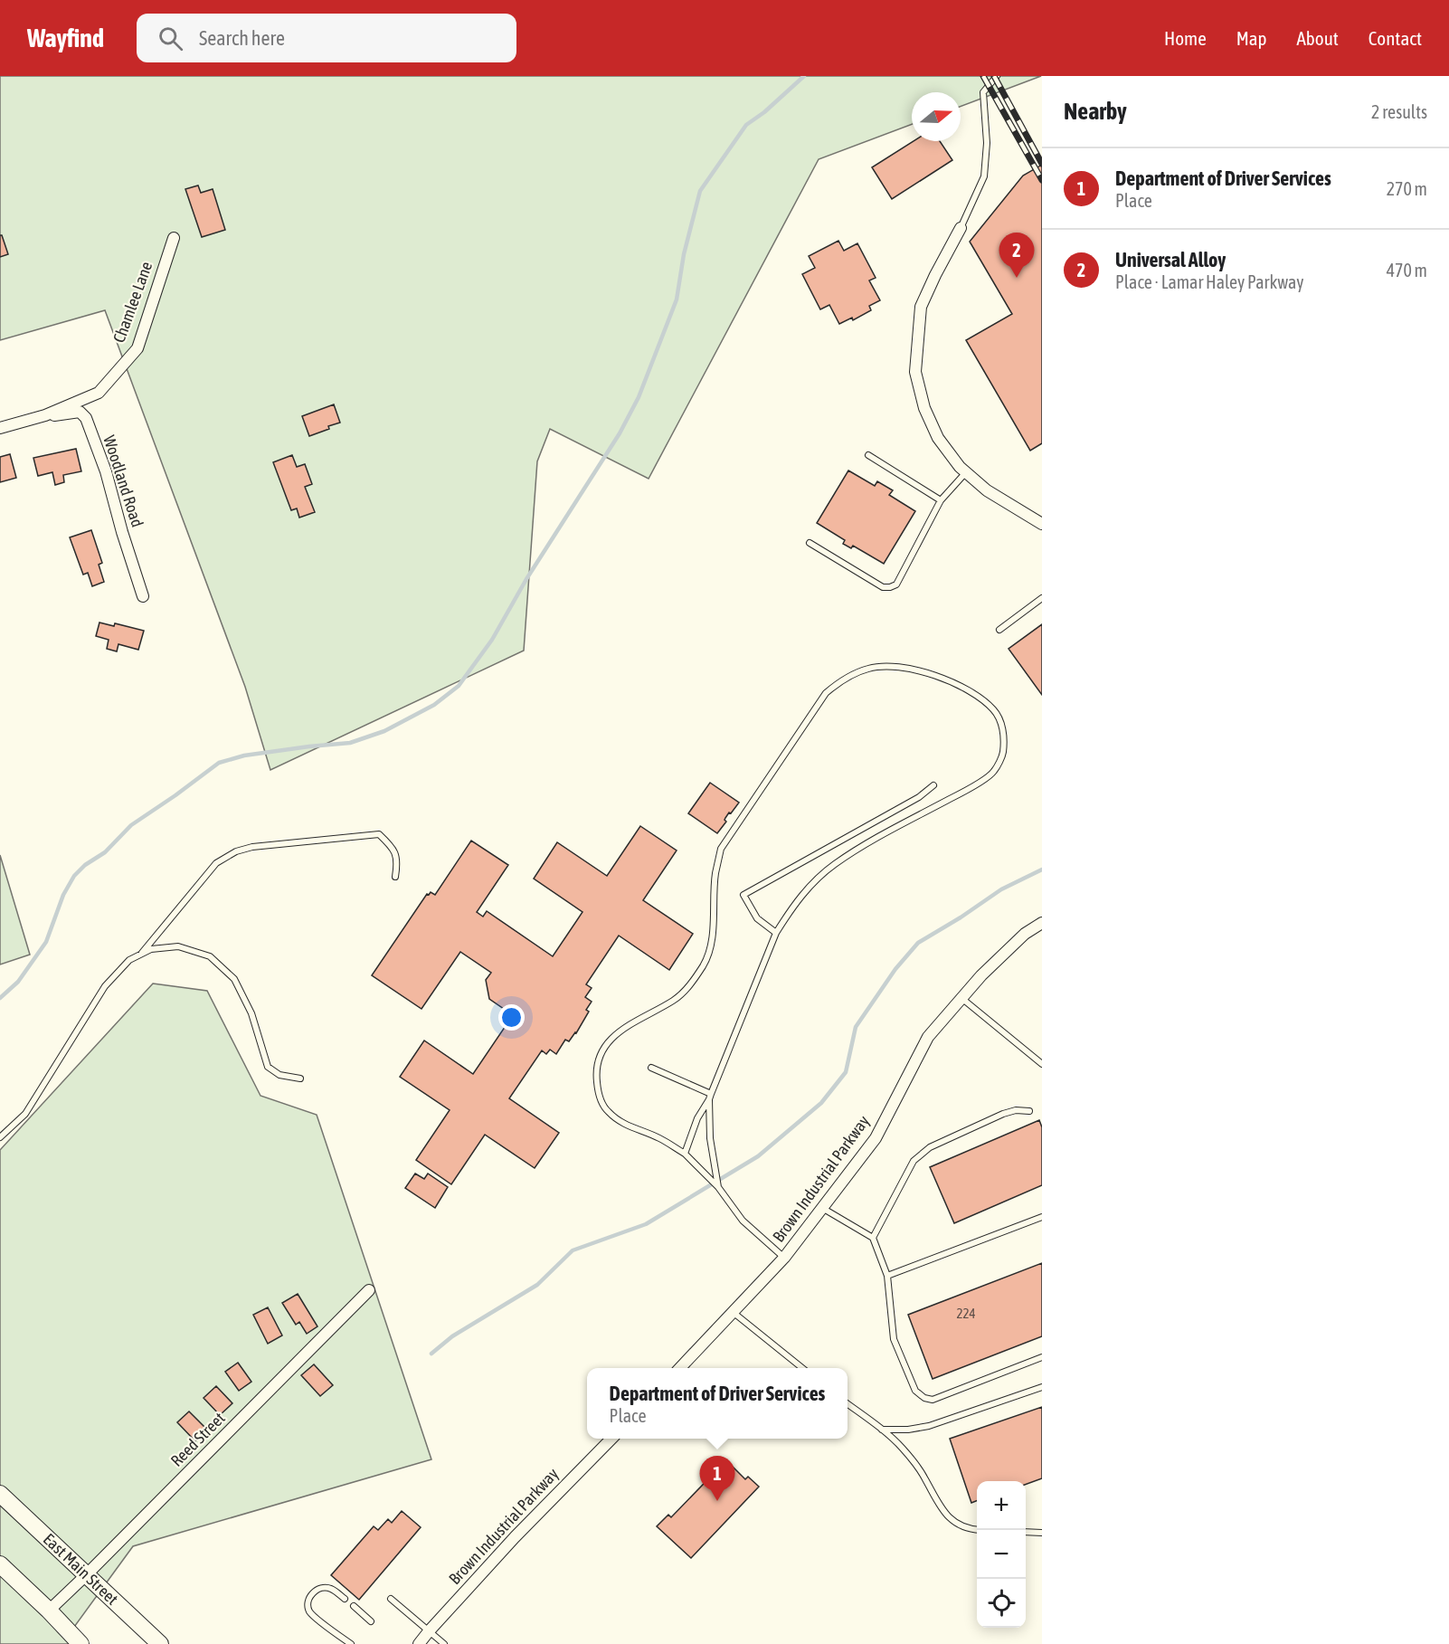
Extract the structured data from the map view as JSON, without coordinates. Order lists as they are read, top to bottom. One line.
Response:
{"streets":{"main road":["East Main Street"],"street":["Chamlee Lane","Woodland Road","Brown Industrial Parkway","Reed Street"]},"crossings":[["Chamlee Lane","Woodland Road"],["Reed Street","East Main Street"]],"house_numbers":["224"],"north":"right","page":{"header":"Wayfind","search":"Search here","nav":["Home","Map","About","Contact"],"heading":["Nearby","2 results"],"list":[{"mark":"1","name":"Department of Driver Services","note":"Place","value":"270 m"},{"mark":"2","name":"Universal Alloy","note":"Place · Lamar Haley Parkway","value":"470 m"}],"pins":["2","1"],"popup":["Department of Driver Services","Place"],"map_buttons":["+","−"]}}
